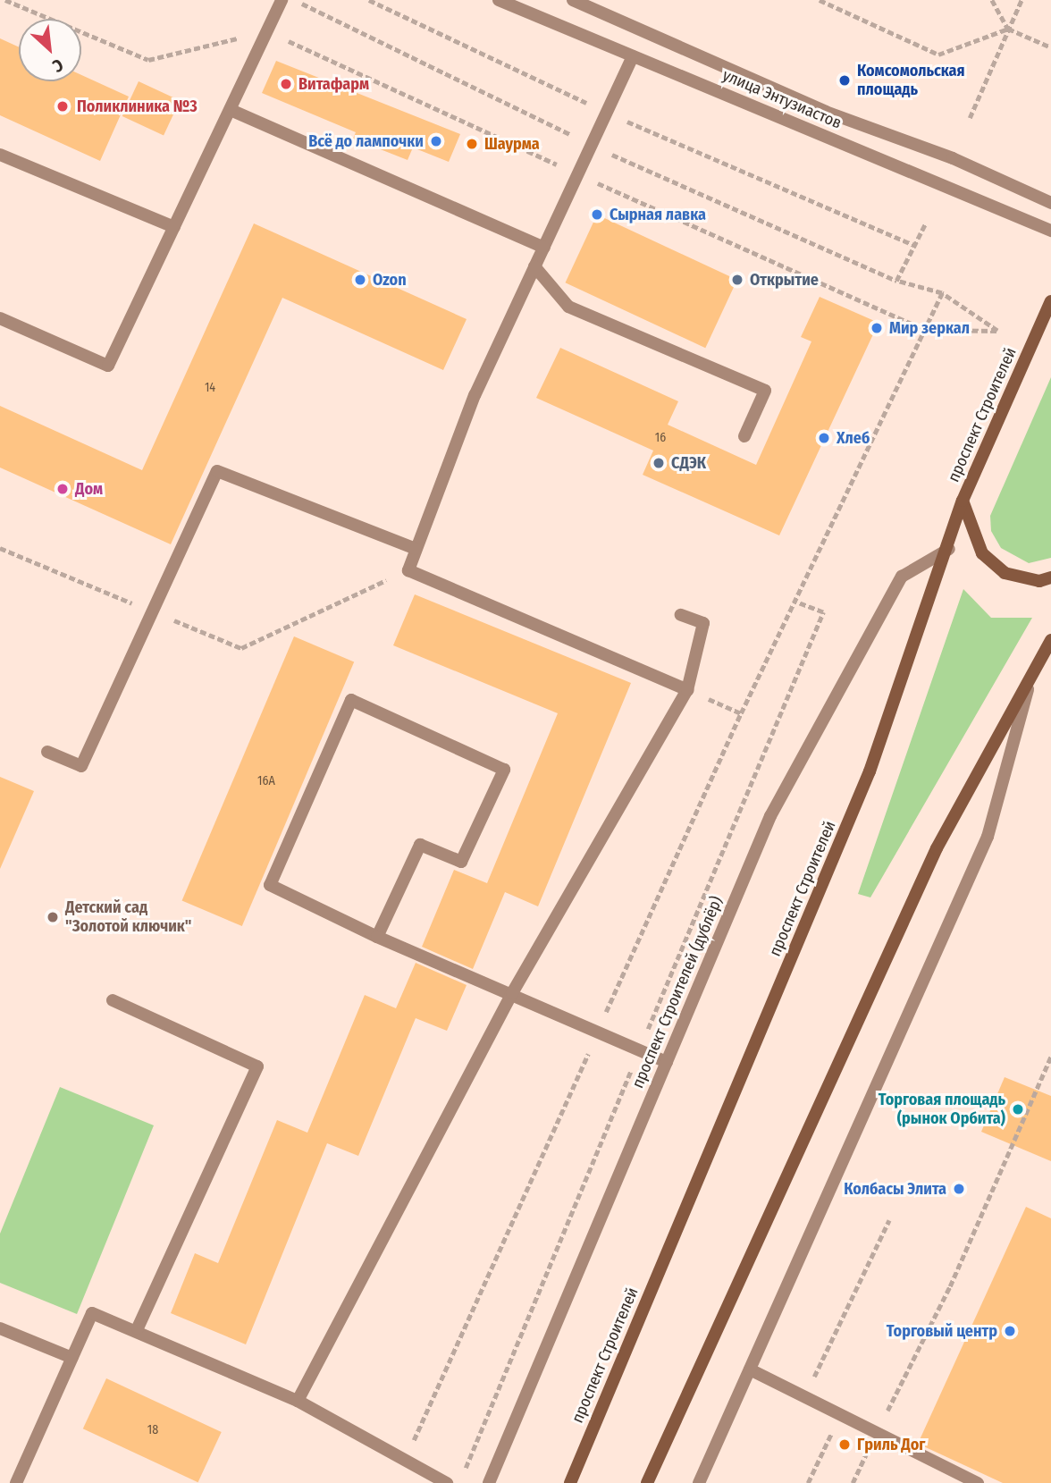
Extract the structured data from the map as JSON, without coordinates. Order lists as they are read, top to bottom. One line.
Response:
{"streets":{"main road":["проспект Строителей"],"street":["улица Энтузиастов","проспект Строителей (дублёр)"]},"crossings":[["проспект Строителей","проспект Строителей (дублёр)"]],"places":["Комсомольская площадь","Витафарм","Поликлиника №3","Всё до лампочки","Шаурма","Сырная лавка","Ozon","Открытие","Мир зеркал","Хлеб","СДЭК","Дом","Детский сад \"Золотой ключик\"","Торговая площадь (рынок Орбита)","Колбасы Элита","Торговый центр","Гриль Дог"],"house_numbers":["14","16","16А","18"],"north":"bottom right"}
